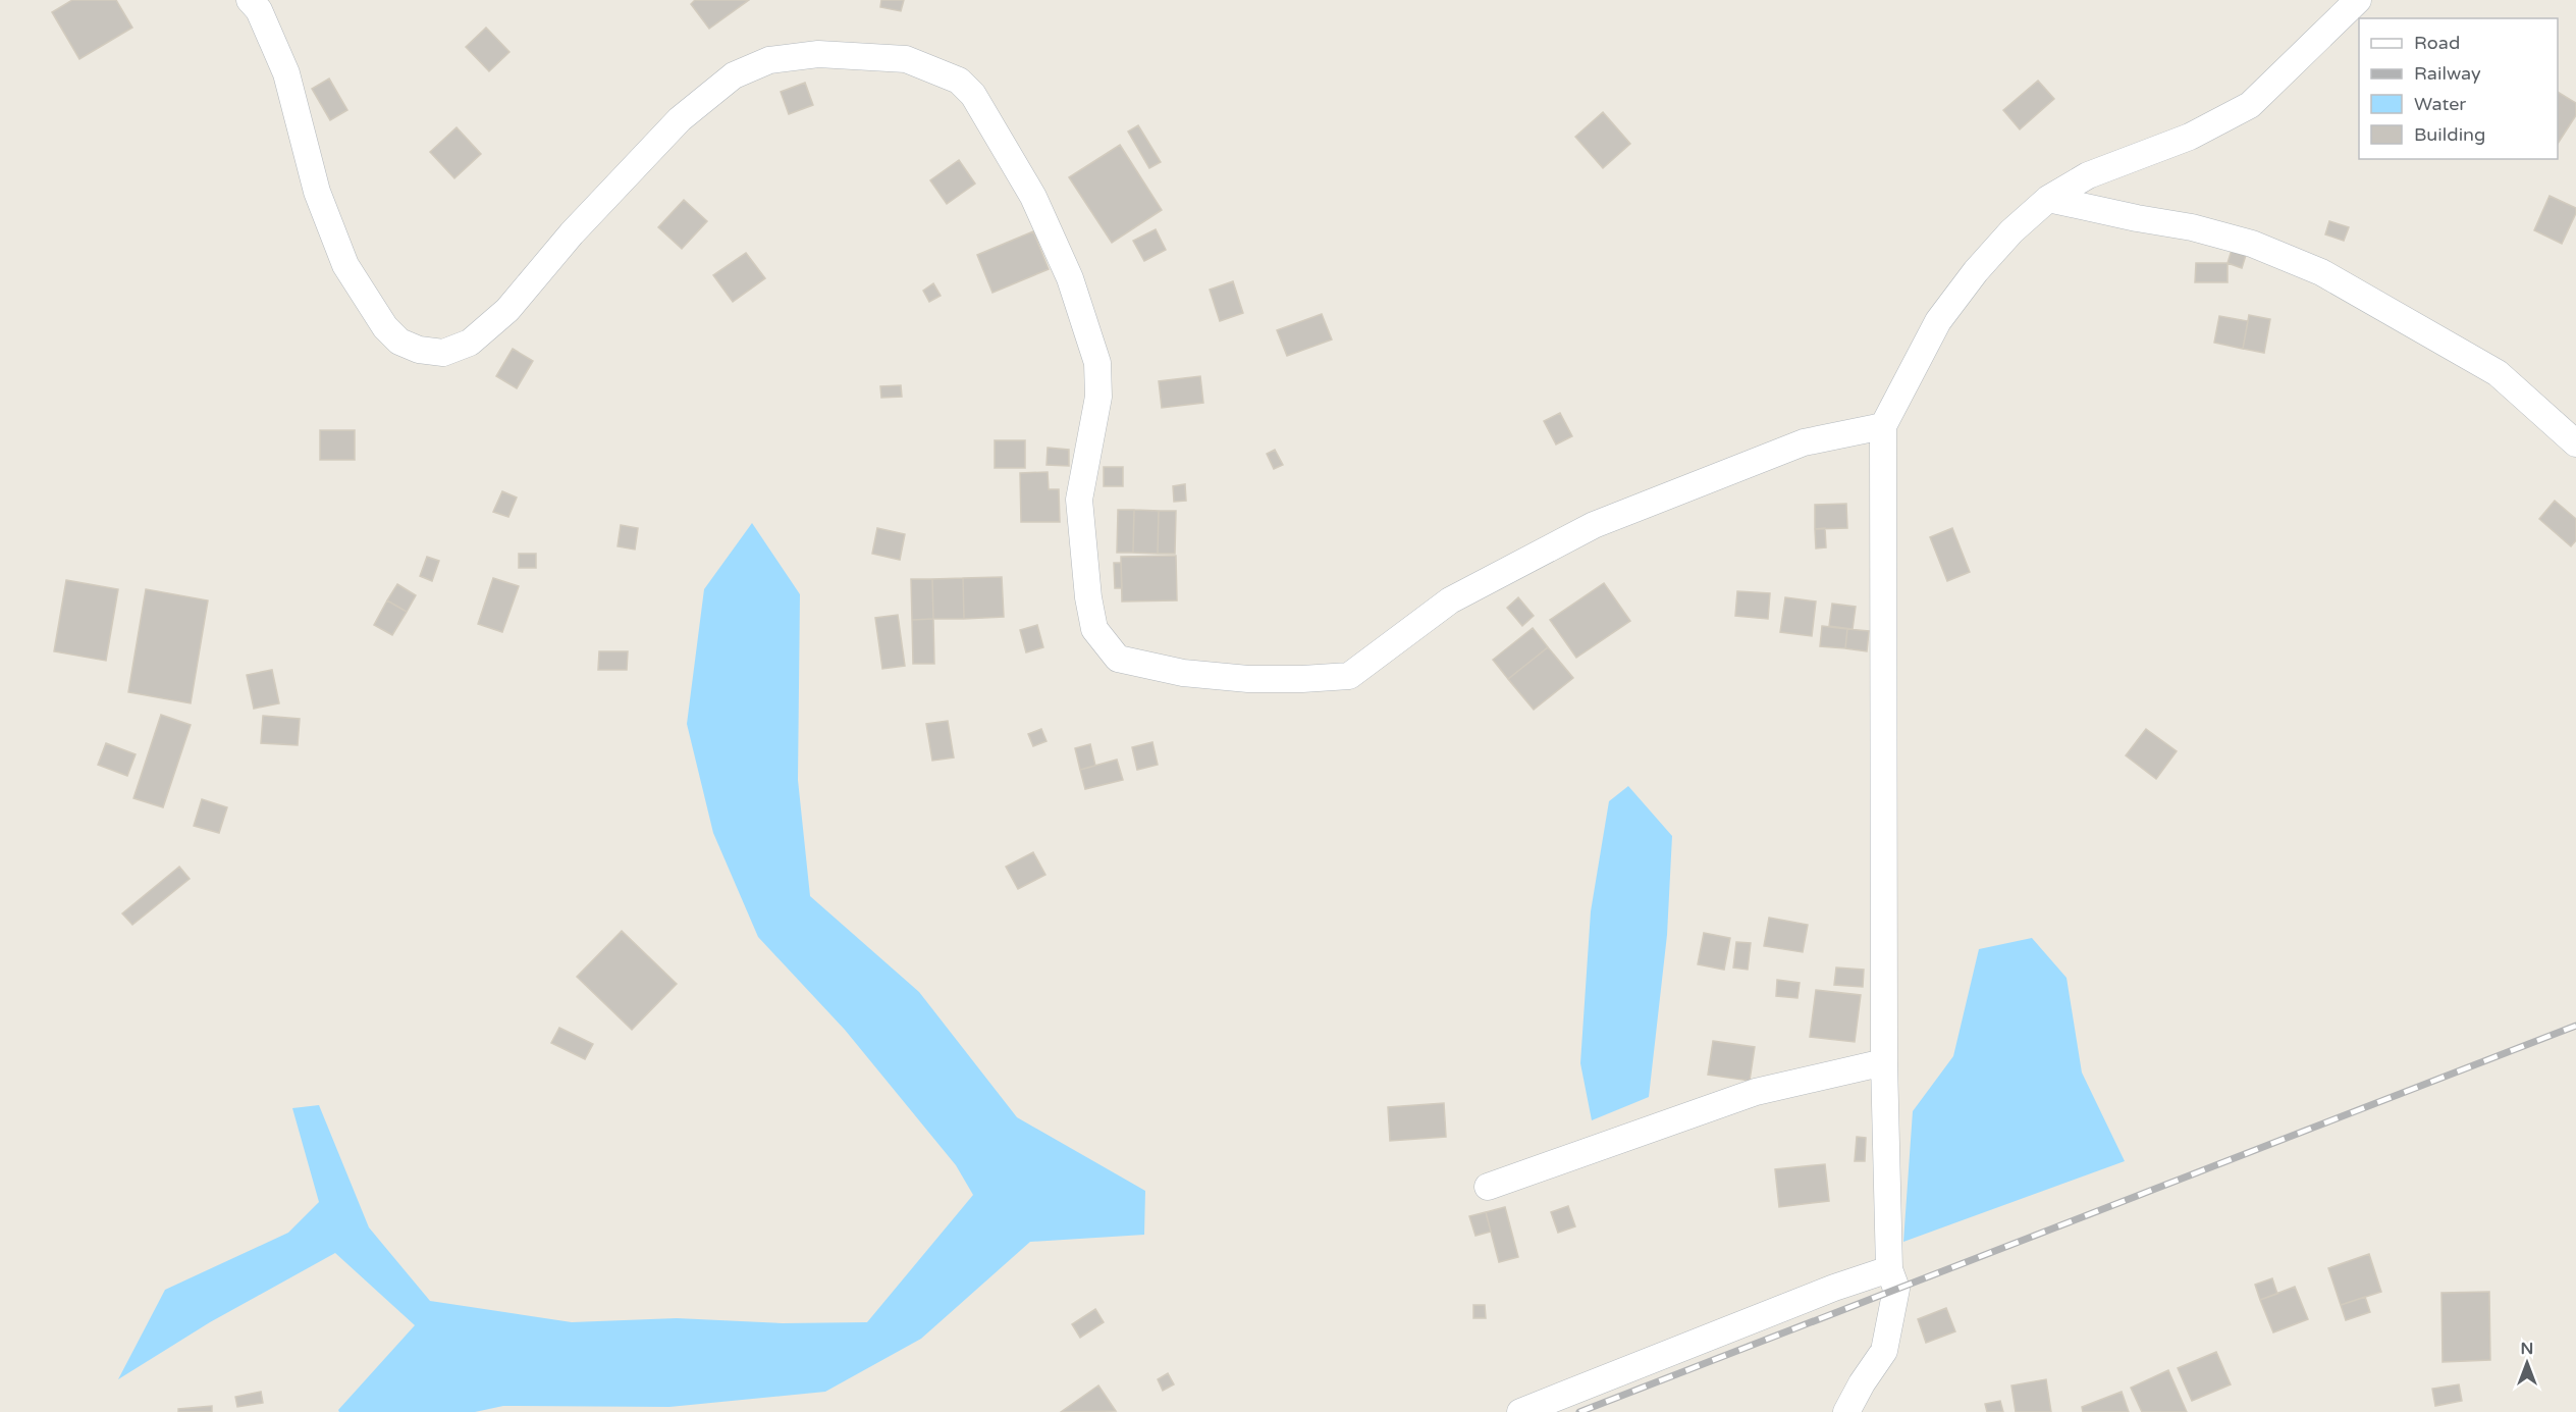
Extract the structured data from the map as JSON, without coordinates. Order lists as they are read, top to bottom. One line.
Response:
{"legend":["Road","Railway","Water","Building"],"north":"top"}
